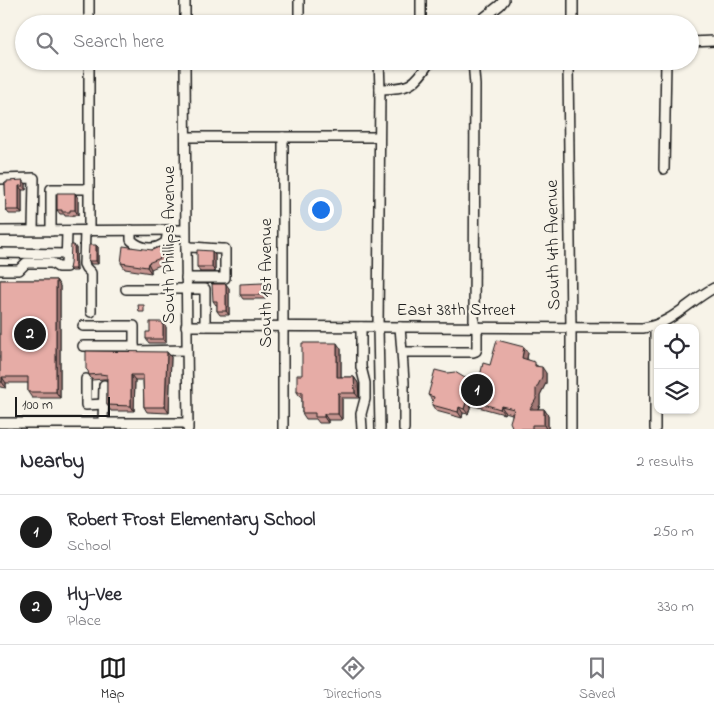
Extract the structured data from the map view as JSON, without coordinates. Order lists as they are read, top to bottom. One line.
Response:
{"streets":{"street":["South Phillips Avenue","South 4th Avenue","South 1st Avenue","East 38th Street"]},"crossings":[["South Phillips Avenue","East 38th Street"],["South 4th Avenue","East 38th Street"],["South 1st Avenue","East 38th Street"]],"scale_bar":"100 m","page":{"search":"Search here","pins":["2","1"],"scale":"100 m","heading":["Nearby","2 results"],"list":[{"mark":"1","name":"Robert Frost Elementary School","note":"School","value":"250 m"},{"mark":"2","name":"Hy-Vee","note":"Place","value":"330 m"}],"nav":["Map","Directions","Saved"]}}
